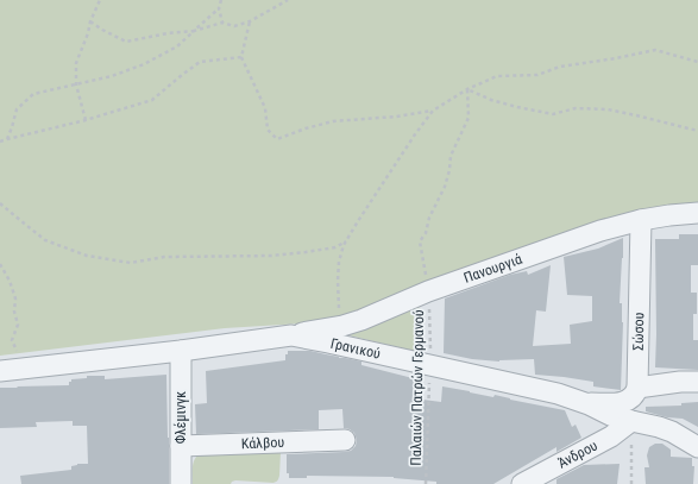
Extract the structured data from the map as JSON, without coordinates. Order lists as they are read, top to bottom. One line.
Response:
{"streets":{"street":["Πανουργιά","Σώσου","Γρανικού","Φλέμινγκ","Κάλβου","Άνδρου"],"path":["Παλαιών Πατρών Γερμανού"]},"crossings":[["Πανουργιά","Σώσου"],["Πανουργιά","Γρανικού"],["Πανουργιά","Παλαιών Πατρών Γερμανού"],["Γρανικού","Παλαιών Πατρών Γερμανού"],["Γρανικού","Φλέμινγκ"],["Γρανικού","Άνδρου"],["Φλέμινγκ","Κάλβου"]]}
